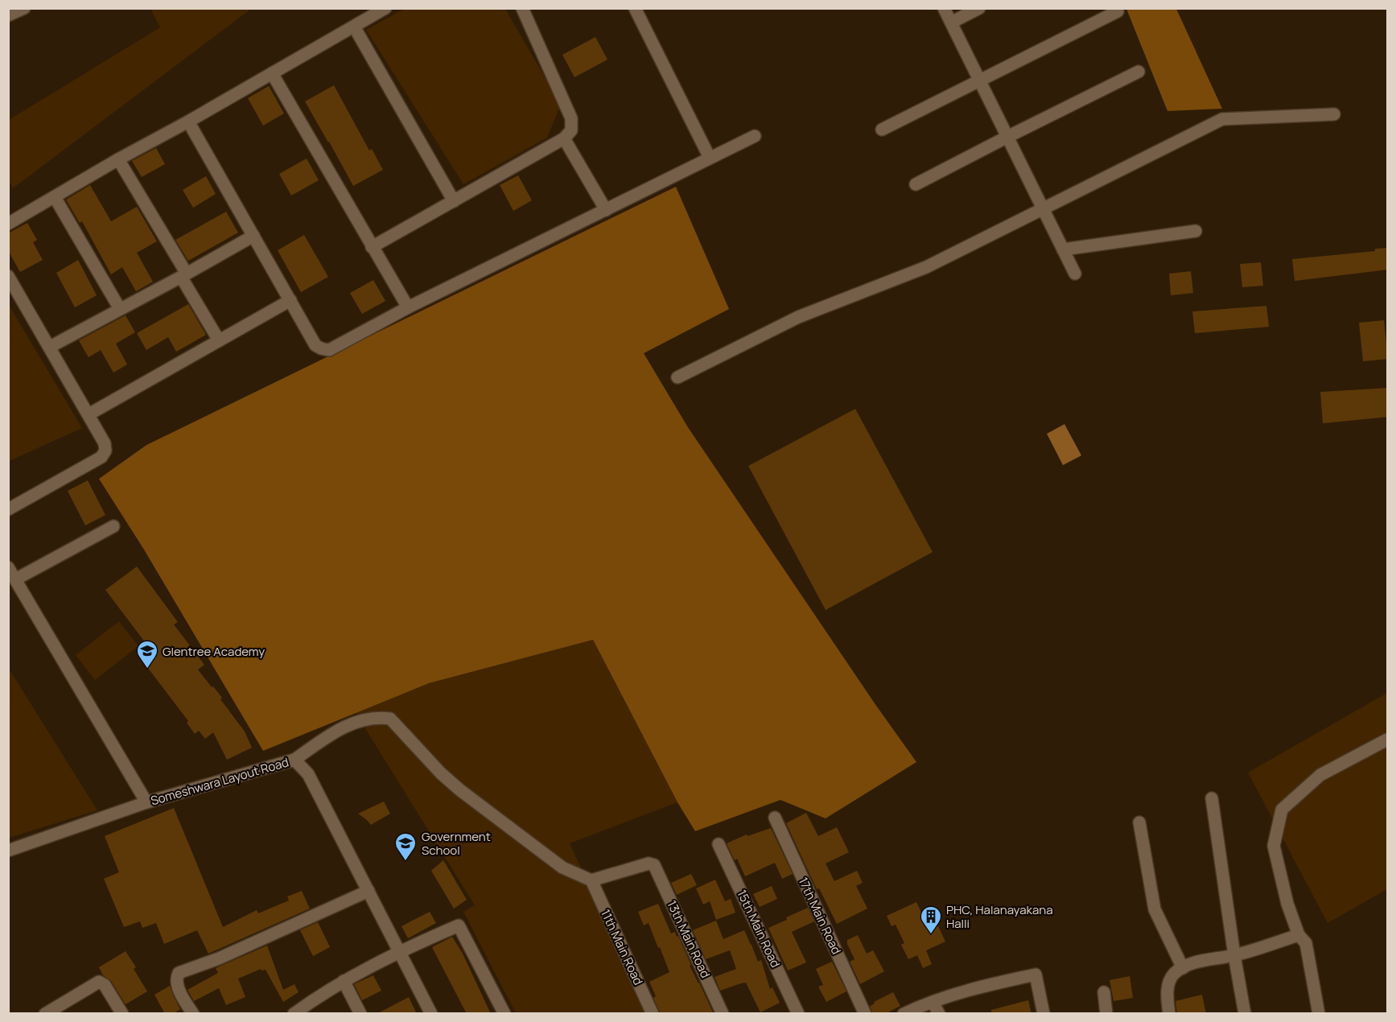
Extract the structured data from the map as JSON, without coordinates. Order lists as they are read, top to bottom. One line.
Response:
{"streets":{"street":["Someshwara Layout Road","17th Main Road","15th Main Road","13th Main Road","11th Main Road"]},"crossings":[["13th Main Road","11th Main Road"]],"places":{"school or university":["Glentree Academy","Government School"],"building":["PHC, Halanayakana Halli"]}}
